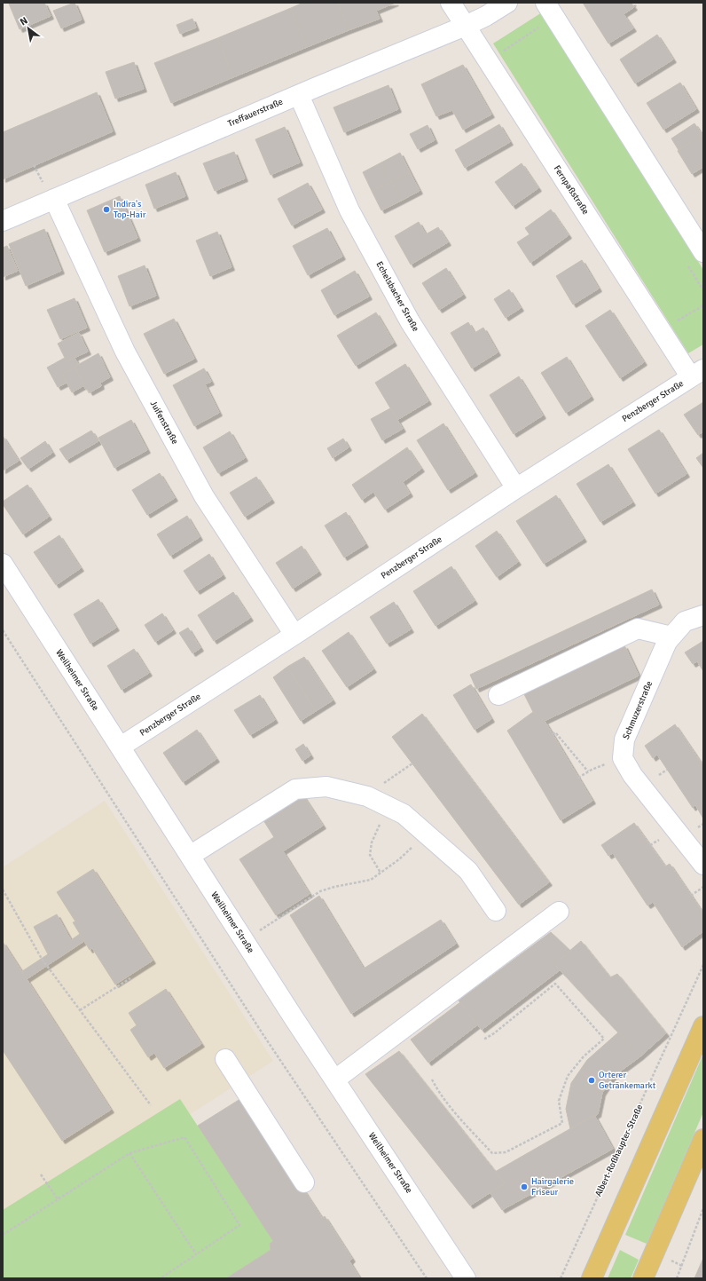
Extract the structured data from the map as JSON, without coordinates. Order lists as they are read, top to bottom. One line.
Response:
{"streets":{"street":["Treffauerstraße","Fernpaßstraße","Echelsbacher Straße","Penzberger Straße","Juifenstraße","Weilheimer Straße","Schmuzerstraße"],"path":["Albert-Roßhaupter-Straße"]},"crossings":[["Treffauerstraße","Fernpaßstraße"],["Treffauerstraße","Echelsbacher Straße"],["Treffauerstraße","Juifenstraße"],["Fernpaßstraße","Penzberger Straße"],["Echelsbacher Straße","Penzberger Straße"],["Penzberger Straße","Juifenstraße"],["Penzberger Straße","Weilheimer Straße"]],"places":["Indira's Top-Hair","Orterer Getränkemarkt","Hairgalerie Friseur"],"north":"top left"}
